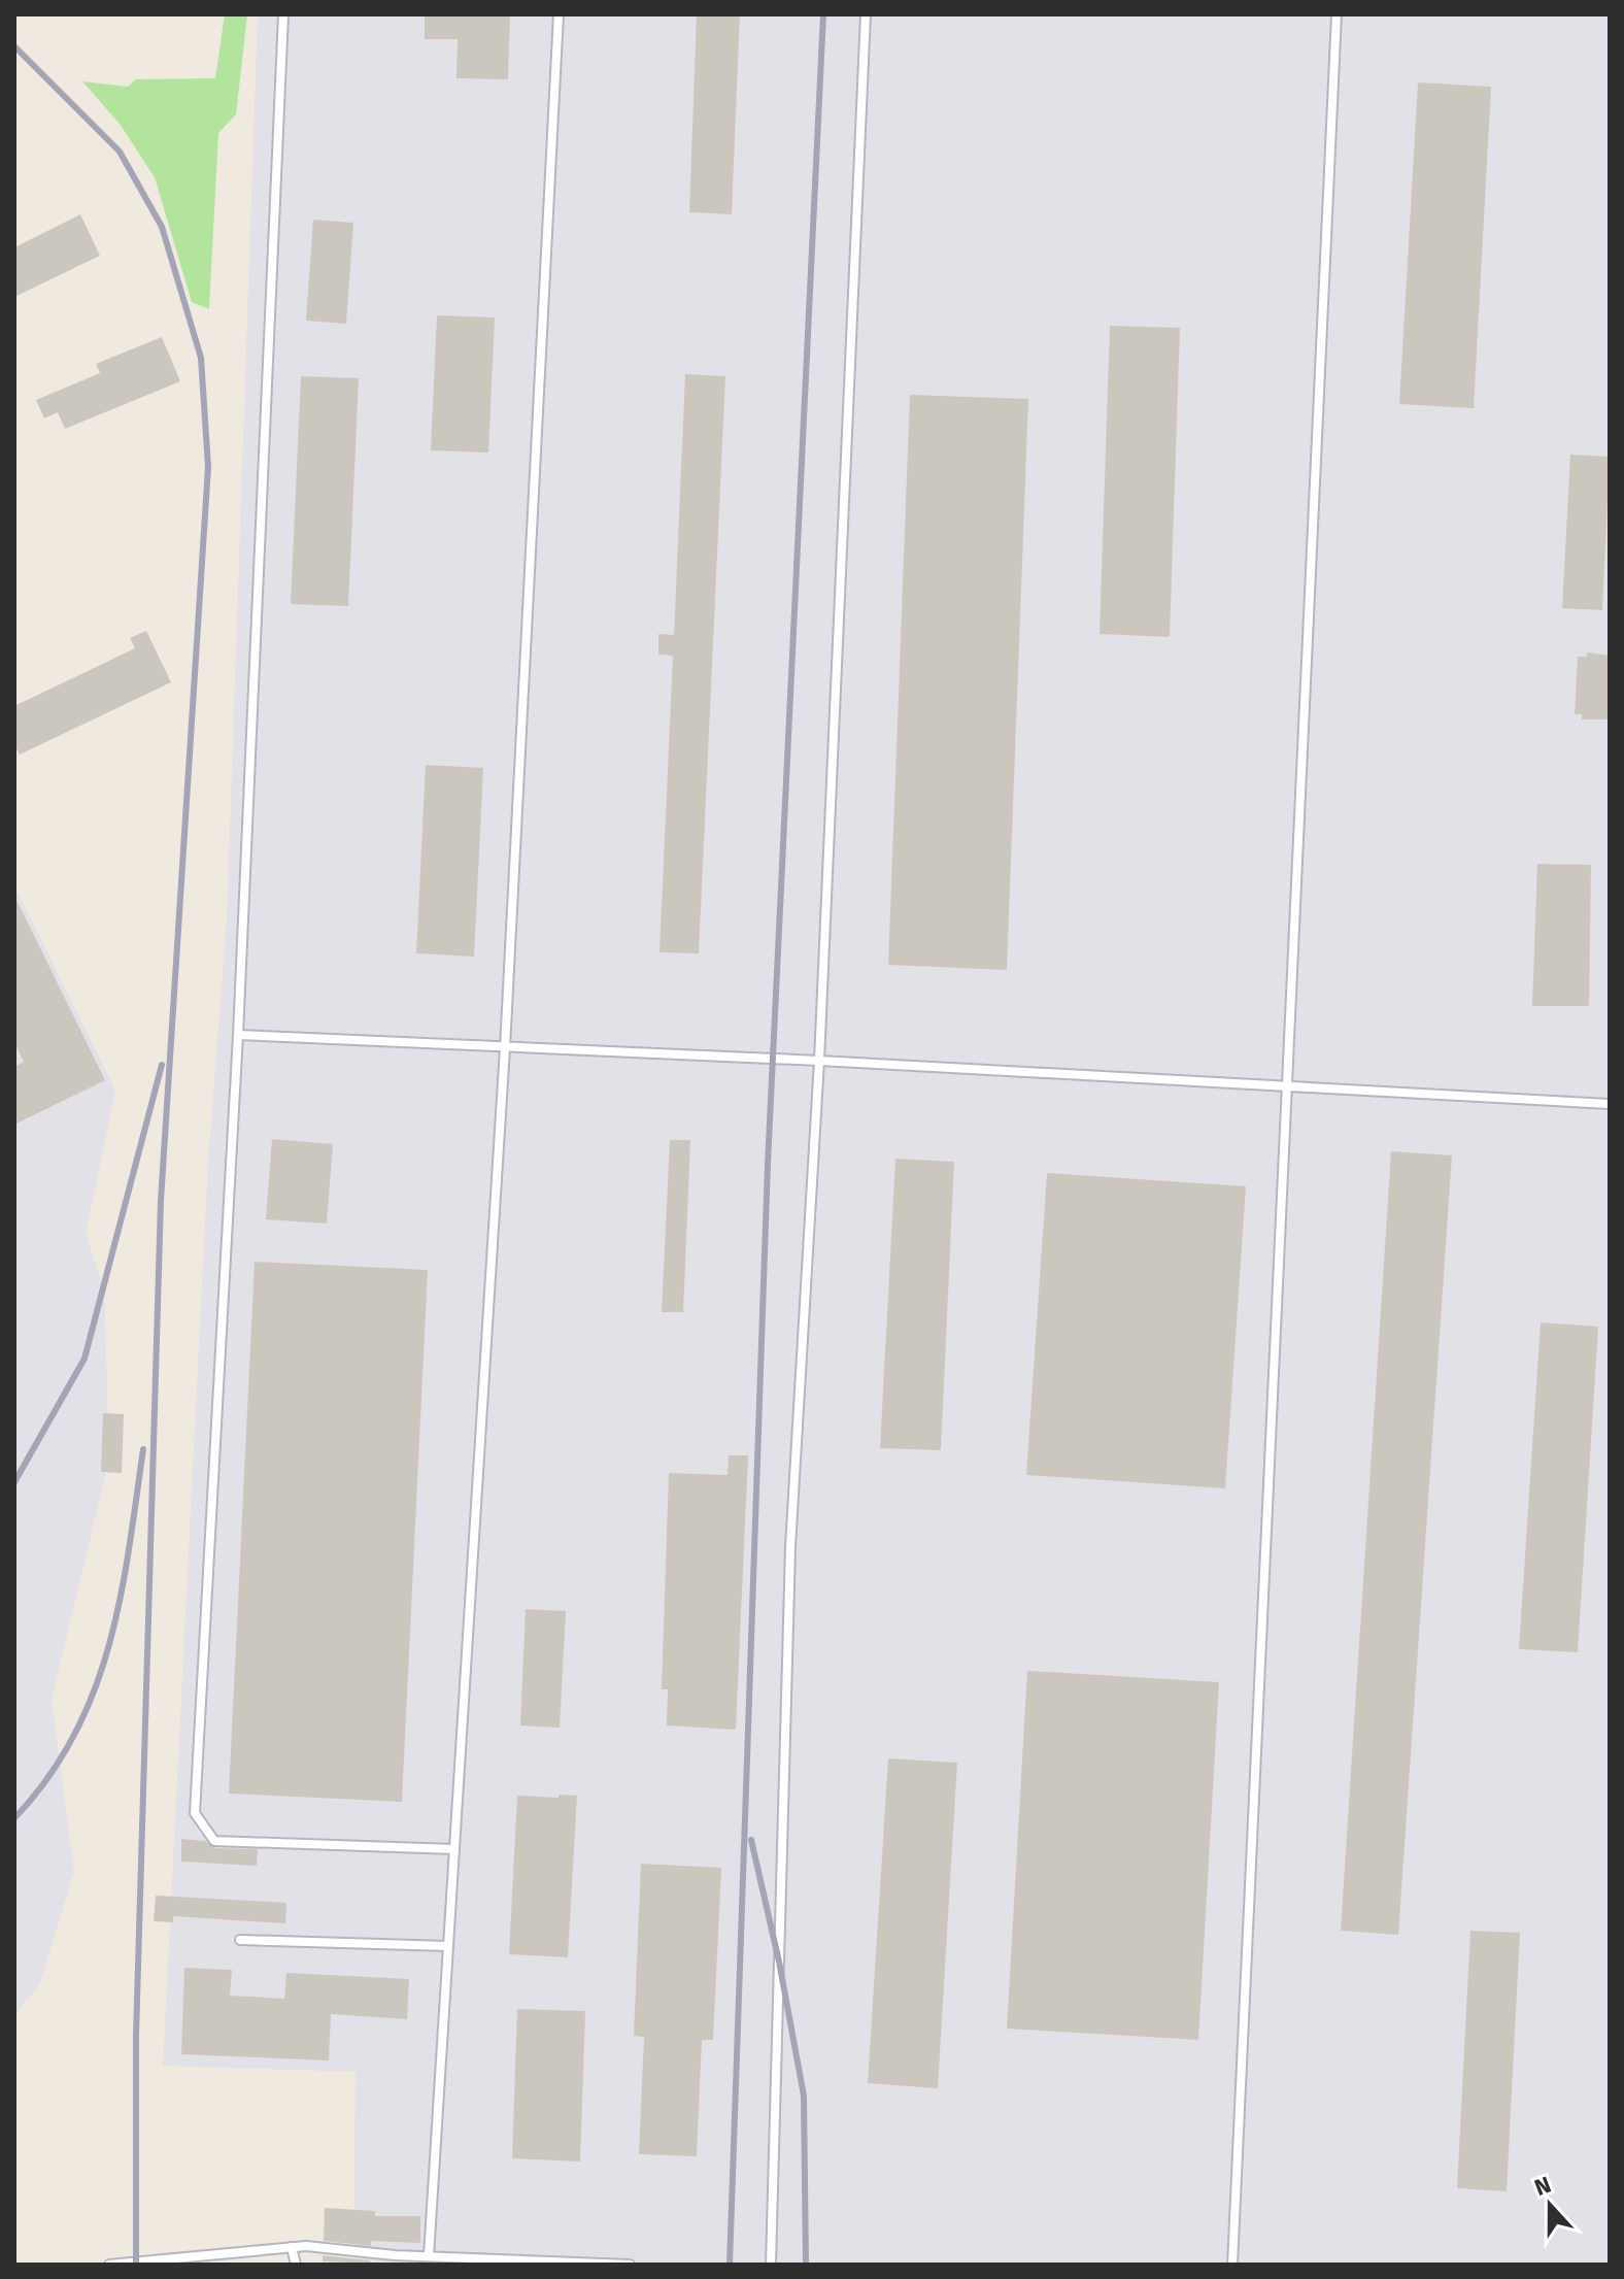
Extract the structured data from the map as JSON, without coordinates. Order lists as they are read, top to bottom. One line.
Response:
{"north":"top"}
